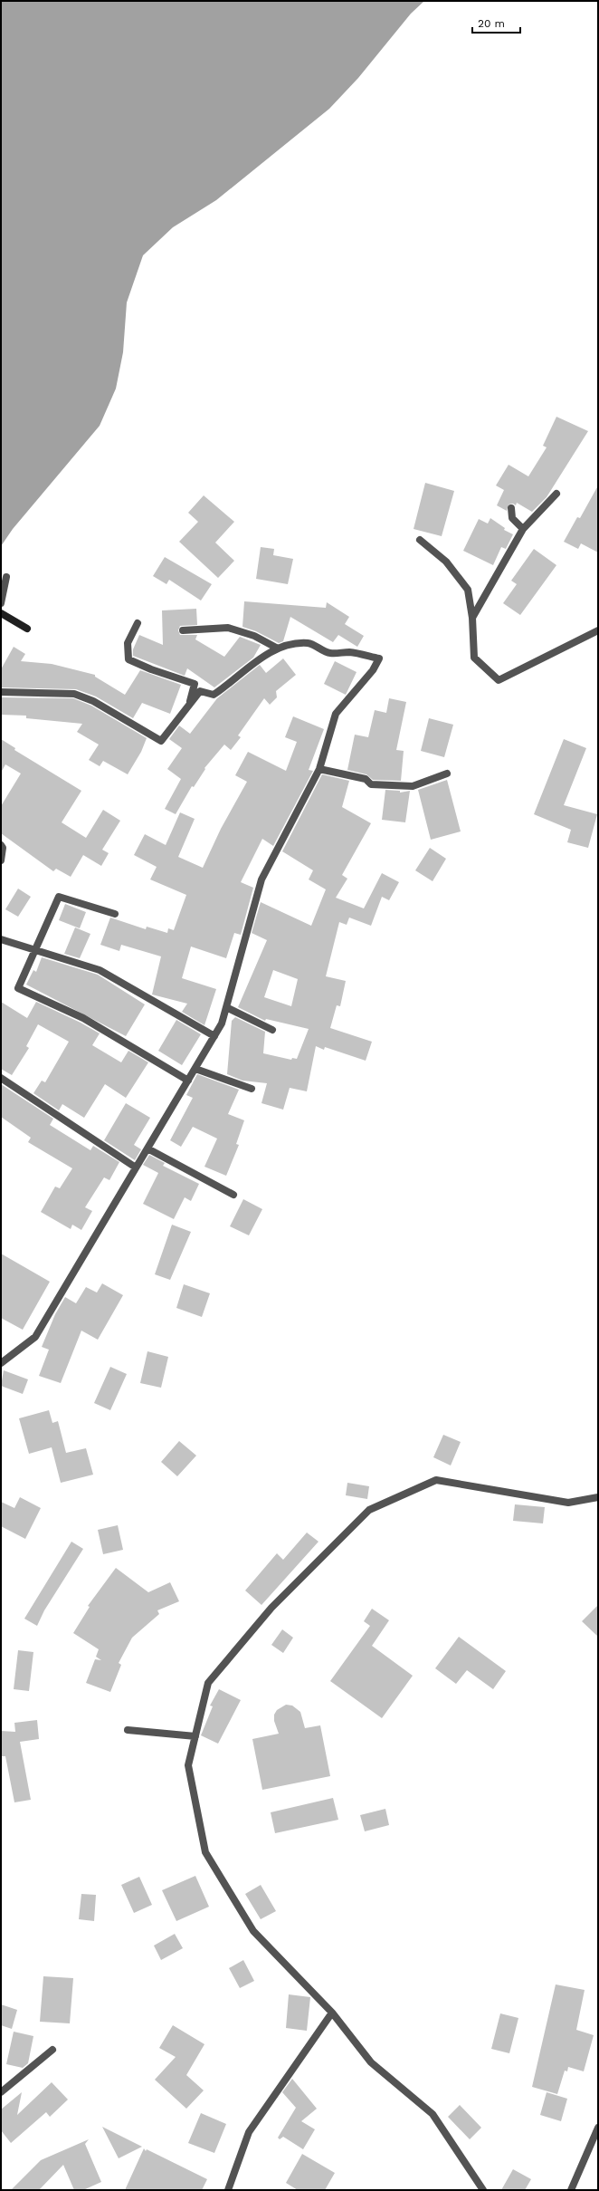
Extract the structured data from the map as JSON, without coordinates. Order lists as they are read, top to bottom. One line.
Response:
{"scale_bar":"20 m"}
